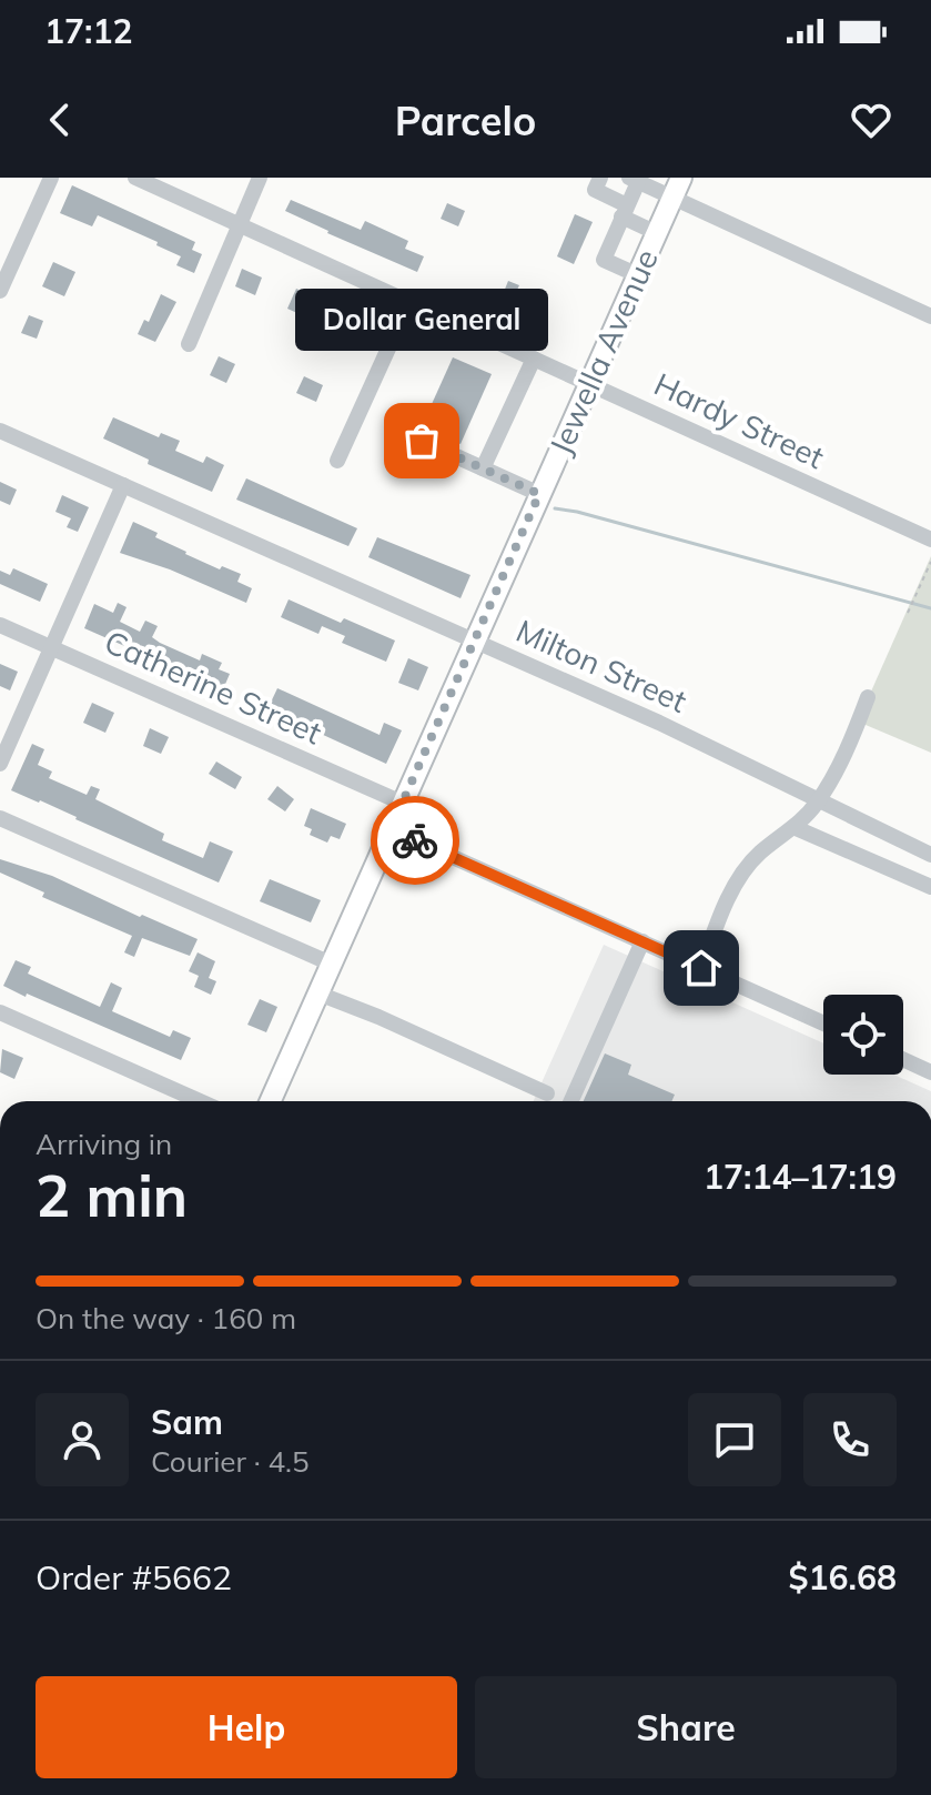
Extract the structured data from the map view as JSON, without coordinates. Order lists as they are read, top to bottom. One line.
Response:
{"streets":{"main road":["Jewella Avenue"],"street":["Hardy Street","Milton Street","Catherine Street"]},"crossings":[["Jewella Avenue","Hardy Street"],["Jewella Avenue","Milton Street"],["Jewella Avenue","Catherine Street"]],"places":["Dollar General"],"page":{"status":"17:12","header":"Parcelo","bubble":"Dollar General","heading":["2 min","Arriving in","17:14–17:19"],"panel":["Sam","Courier · 4.5","Order #5662","$16.68"],"bar":"On the way · 160 m","buttons":["Help","Share"]}}
